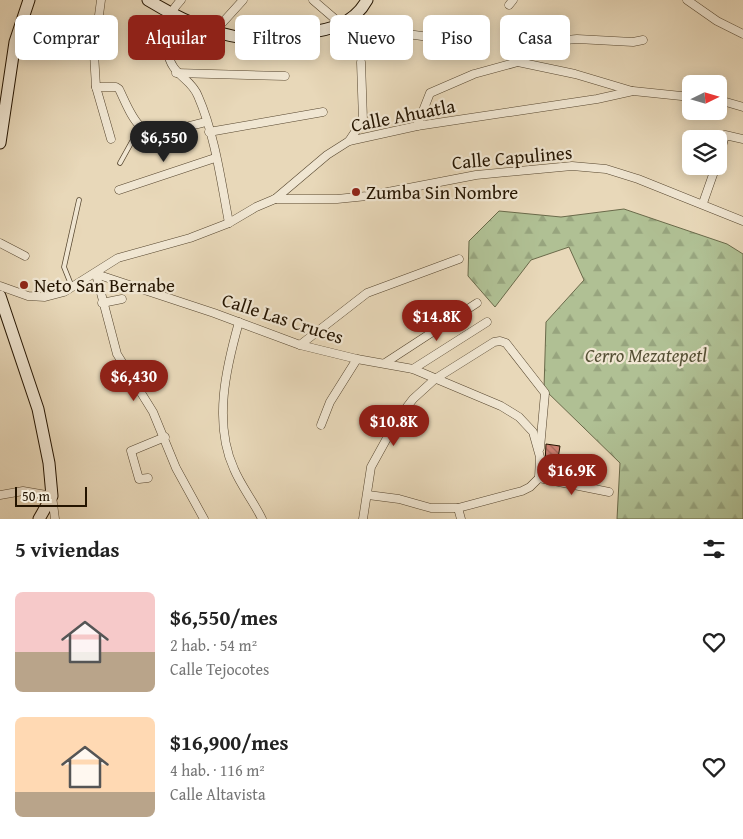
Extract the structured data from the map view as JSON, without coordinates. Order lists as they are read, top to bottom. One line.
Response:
{"streets":{"street":["Calle Ahuatla","Calle Capulines","Calle Las Cruces"]},"crossings":[["Calle Ahuatla","Calle Capulines"],["Calle Ahuatla","Calle Las Cruces"]],"parks":["Cerro Mezatepetl"],"places":["Zumba Sin Nombre","Neto San Bernabe"],"scale_bar":"50 m","north":"right","page":{"chip":["Comprar","Alquilar","Filtros","Nuevo","Piso","Casa"],"price":["$6,550","$14.8K","$6,430","$10.8K","$16.9K"],"scale":"50 m","heading":"5 viviendas","list":[{"name":"$6,550/mes","note":"2 hab. · 54 m² · Calle Tejocotes"},{"name":"$16,900/mes","note":"4 hab. · 116 m² · Calle Altavista"}]}}
